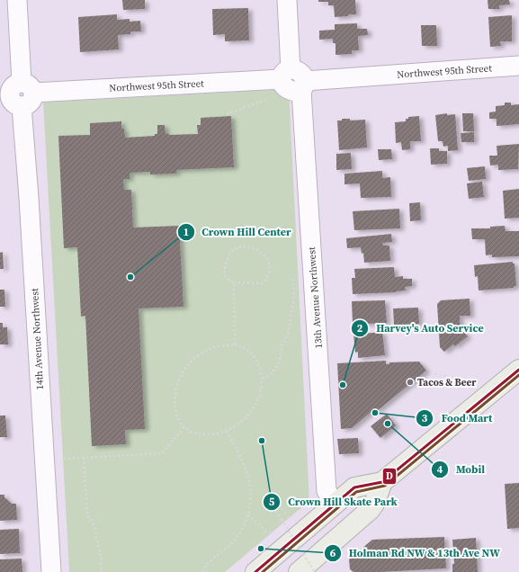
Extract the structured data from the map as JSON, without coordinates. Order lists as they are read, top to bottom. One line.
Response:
{"streets":{"street":["Northwest 95th Street","13th Avenue Northwest","14th Avenue Northwest"]},"crossings":[["Northwest 95th Street","13th Avenue Northwest"],["Northwest 95th Street","14th Avenue Northwest"]],"places":["Crown Hill Center","Tacos & Beer","Harvey's Auto Service","Food Mart","Mobil","Crown Hill Skate Park","Holman Rd NW & 13th Ave NW"],"lines":["transit line D"]}
